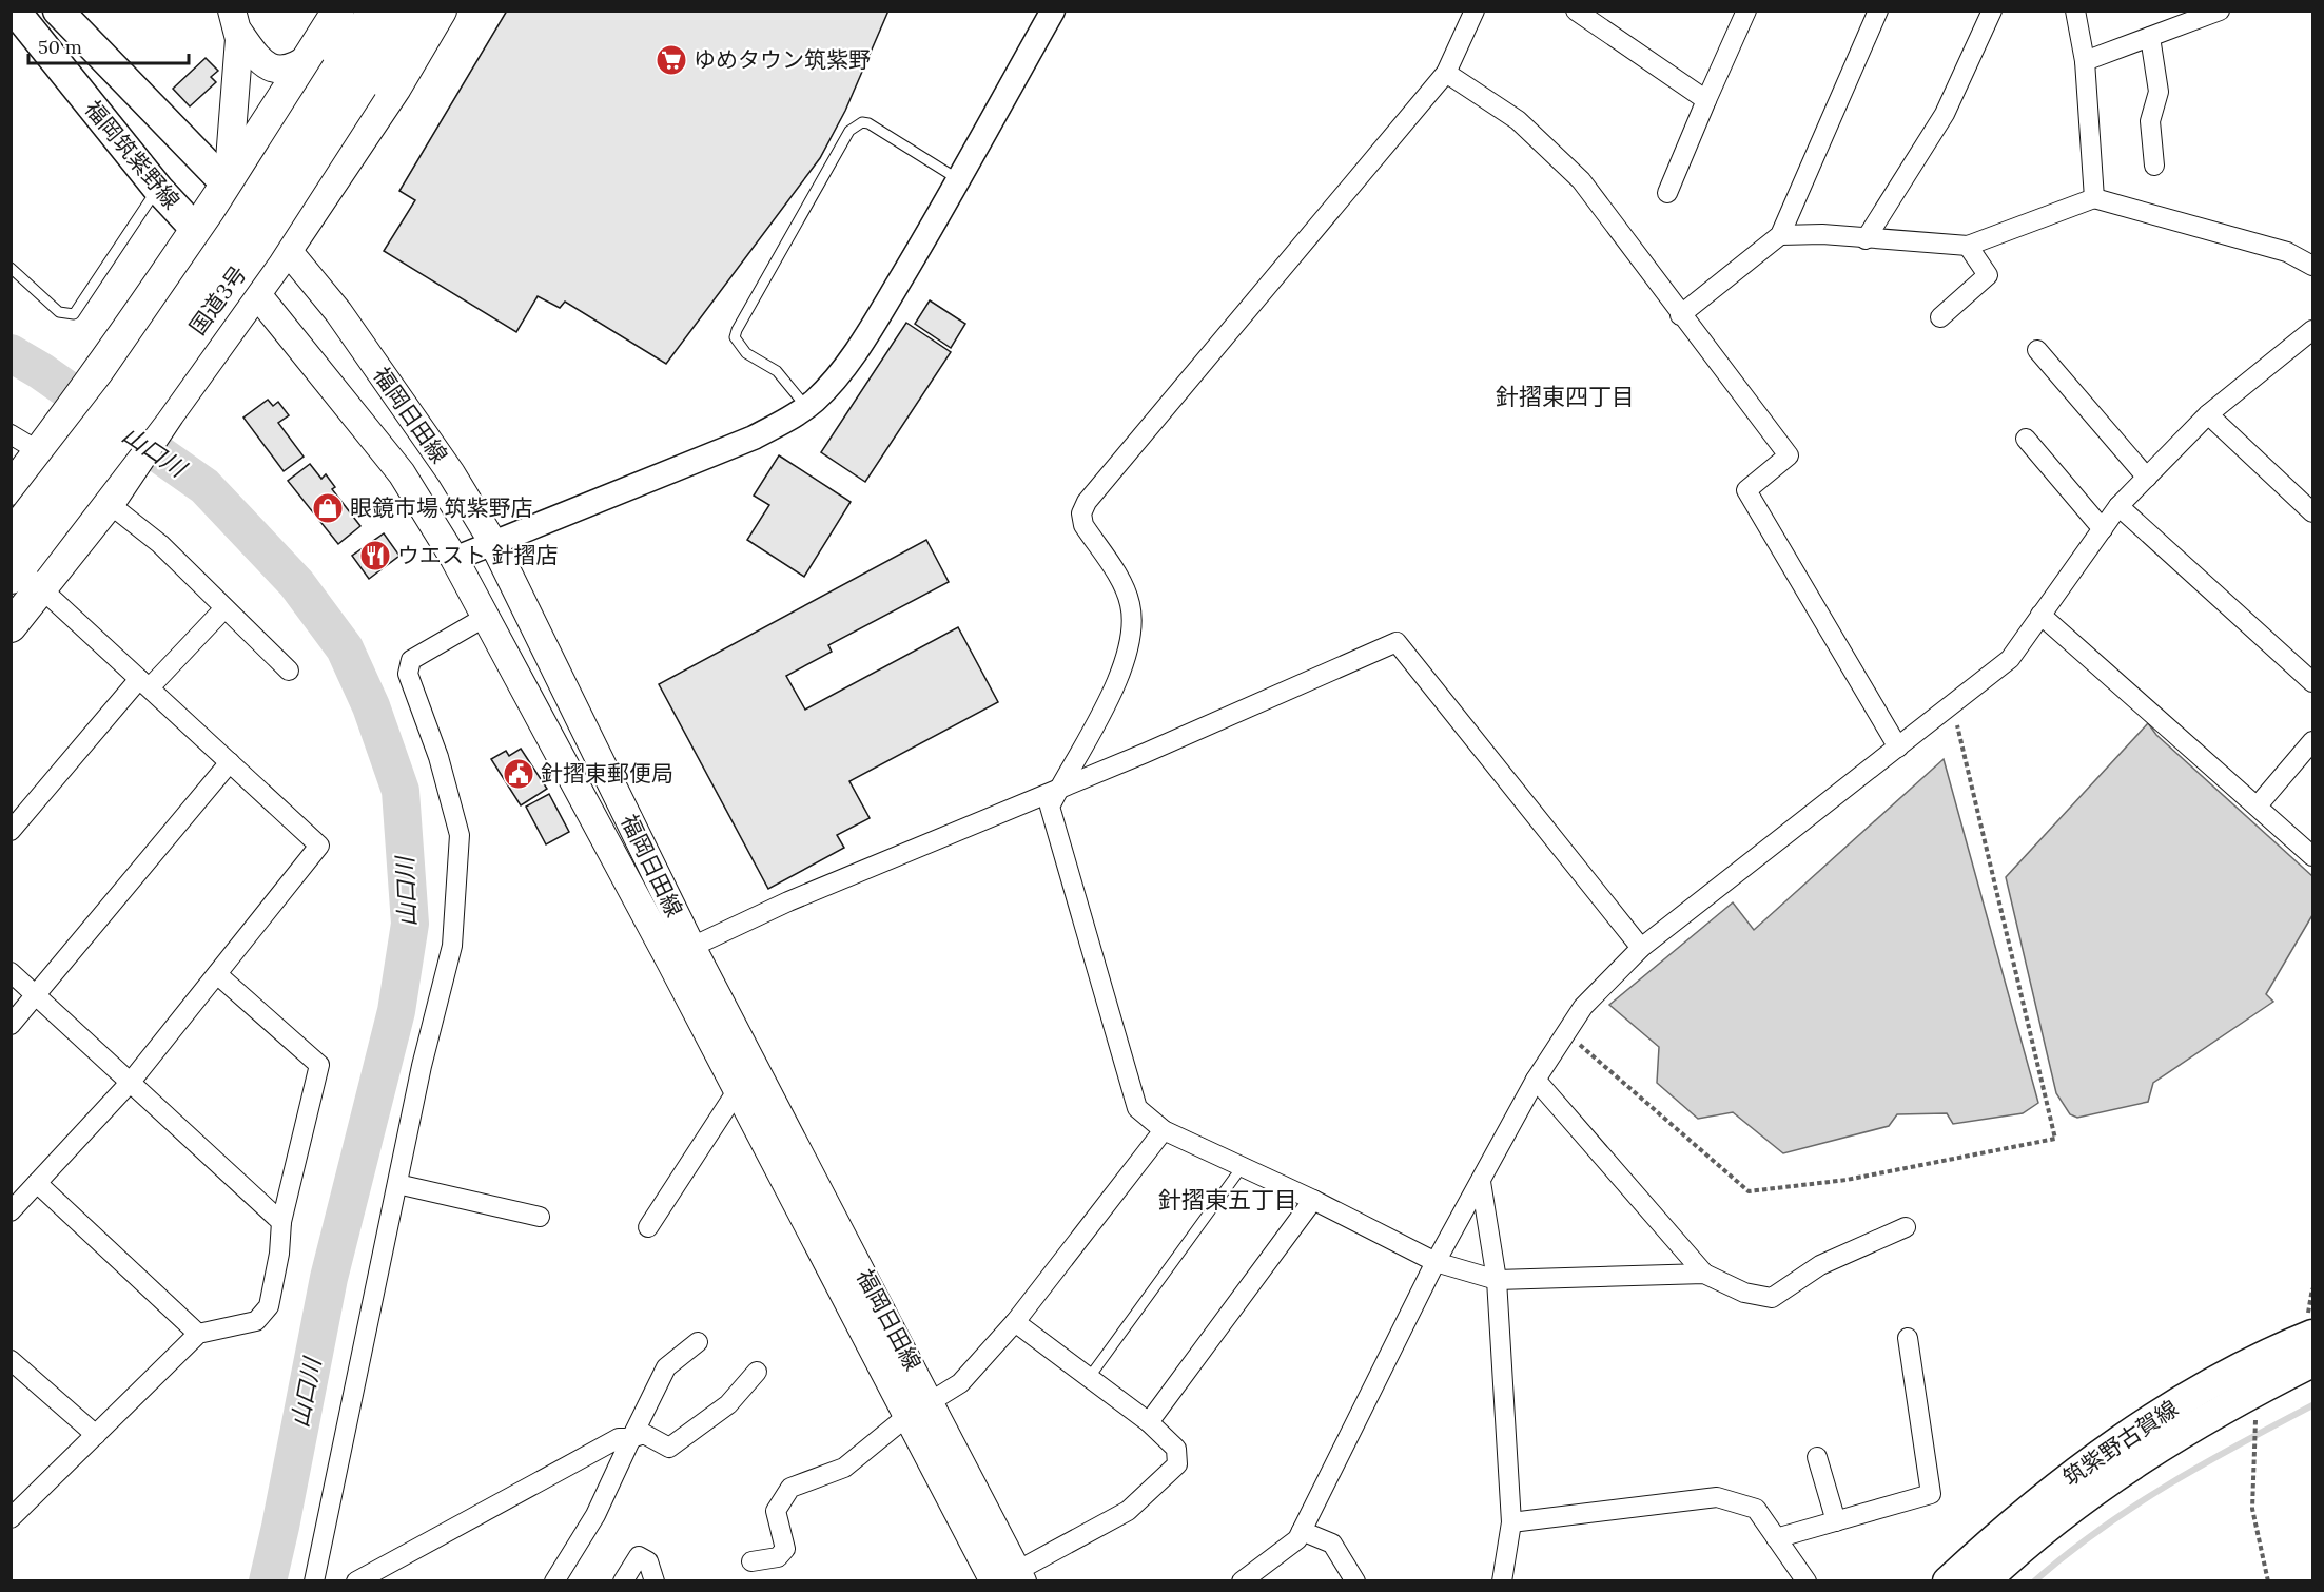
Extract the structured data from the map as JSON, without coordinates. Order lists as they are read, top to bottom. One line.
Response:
{"streets":{"highway":["国道3号"],"main road":["福岡筑紫野線","福岡日田線","筑紫野古賀線"]},"crossings":[["福岡筑紫野線","福岡日田線"]],"districts":["針摺東四丁目","針摺東五丁目"],"water":["山口川"],"places":{"supermarket":["ゆめタウン筑紫野"],"shop":["眼鏡市場 筑紫野店"],"restaurant":["ウエスト 針摺店"],"public building":["針摺東郵便局"]},"scale_bar":"50 m"}
